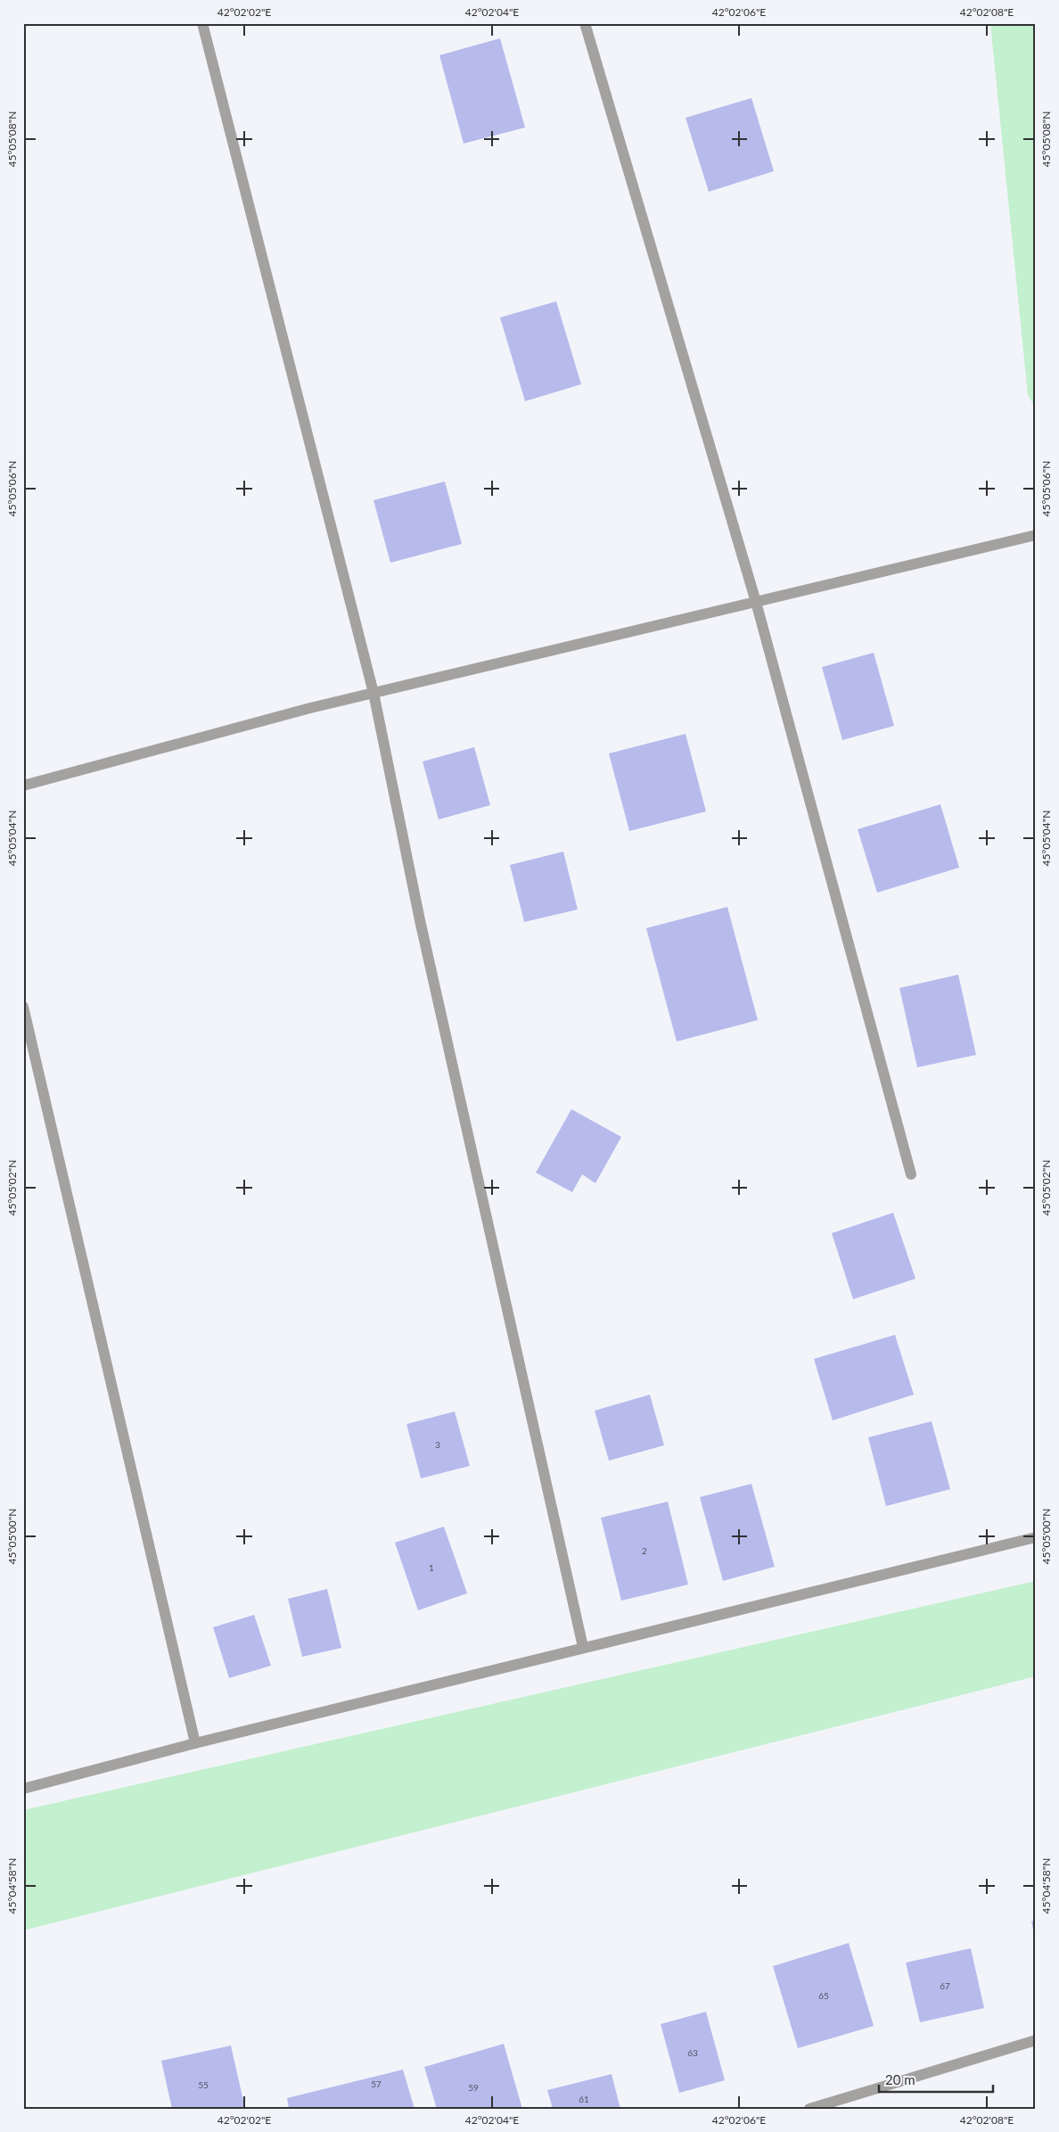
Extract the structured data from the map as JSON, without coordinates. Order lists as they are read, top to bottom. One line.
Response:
{"house_numbers":["3","2","1","67","65","63","57","55","59","61"],"scale_bar":"20 m","coordinates":["42°02'02\"E","42°02'04\"E","42°02'06\"E","42°02'08\"E","45°05'08\"N","45°05'06\"N","45°05'04\"N","45°05'02\"N","45°05'00\"N","45°04'58\"N"]}
